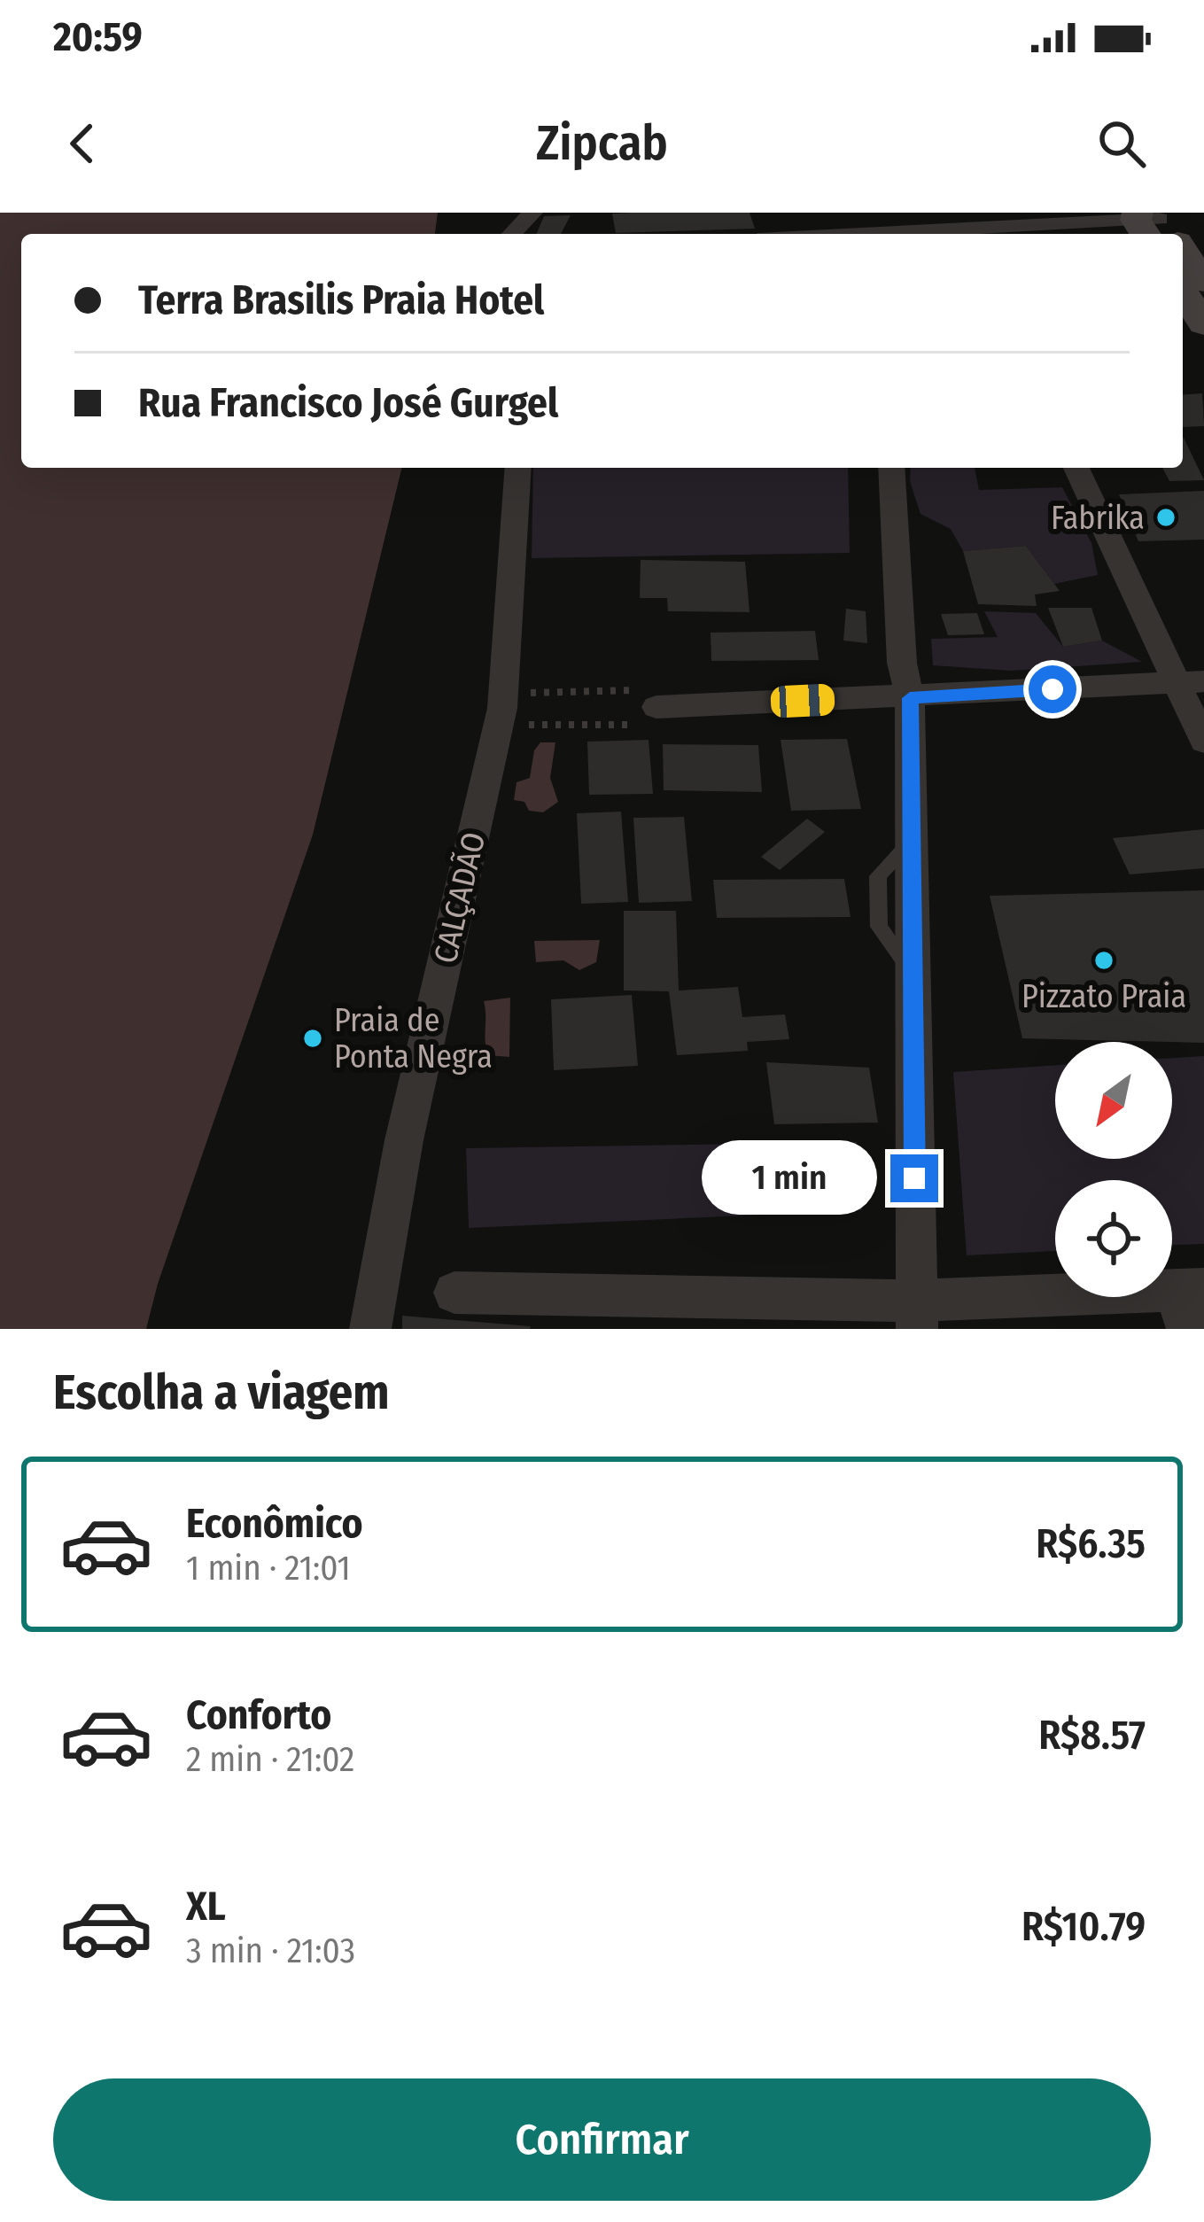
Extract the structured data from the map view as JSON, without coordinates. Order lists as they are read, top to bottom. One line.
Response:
{"streets":{"street":["CALÇADÃO"]},"places":["Fabrika","Pizzato Praia","Praia de Ponta Negra"],"north":"bottom left","page":{"status":"20:59","header":"Zipcab","banner":["Terra Brasilis Praia Hotel","Rua Francisco José Gurgel"],"bubble":"1 min","heading":"Escolha a viagem","list":[{"name":"Econômico","note":"1 min · 21:01","value":"R$6.35"},{"name":"Conforto","note":"2 min · 21:02","value":"R$8.57"},{"name":"XL","note":"3 min · 21:03","value":"R$10.79"}],"buttons":"Confirmar"}}
